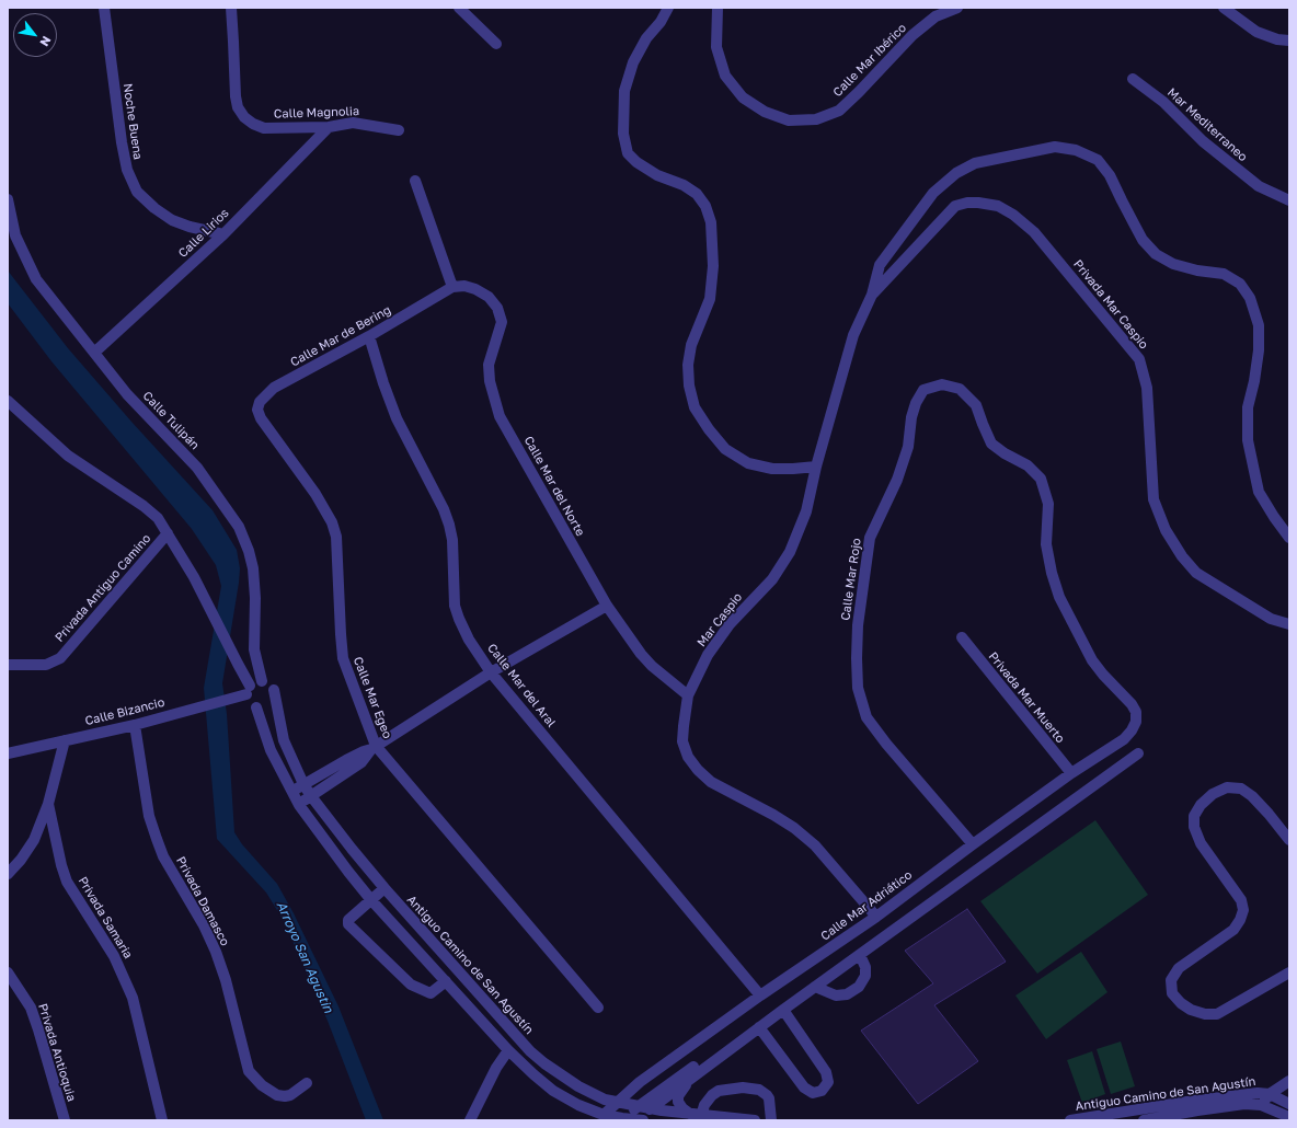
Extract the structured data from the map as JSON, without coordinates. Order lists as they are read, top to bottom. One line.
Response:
{"streets":{"street":["Calle Mar Ibérico","Calle Magnolia","Noche Buena","Mar Mediterraneo","Calle Lirios","Privada Mar Caspio","Calle Mar de Bering","Calle Tulipán","Calle Mar del Norte","Calle Mar Rojo","Privada Antiguo Camino","Mar Caspio","Calle Mar del Aral","Calle Mar Egeo","Privada Mar Muerto","Calle Bizancio","Privada Damasco","Calle Mar Adriático","Privada Samaria","Antiguo Camino de San Agustín","Privada Antioquia"]},"crossings":[["Calle Magnolia","Calle Lirios"],["Noche Buena","Calle Lirios"],["Calle Lirios","Calle Tulipán"],["Privada Mar Caspio","Mar Caspio"],["Calle Mar de Bering","Calle Mar del Norte"],["Calle Mar de Bering","Calle Mar del Aral"],["Calle Mar de Bering","Calle Mar Egeo"],["Calle Tulipán","Calle Bizancio"],["Calle Tulipán","Antiguo Camino de San Agustín"],["Calle Mar del Norte","Mar Caspio"],["Calle Mar Rojo","Calle Mar Adriático"],["Mar Caspio","Calle Mar Adriático"],["Calle Mar del Aral","Calle Mar Adriático"],["Privada Mar Muerto","Calle Mar Adriático"],["Calle Bizancio","Privada Damasco"],["Calle Bizancio","Antiguo Camino de San Agustín"],["Calle Mar Adriático","Antiguo Camino de San Agustín"]],"water":["Arroyo San Agustin"],"north":"bottom right"}
